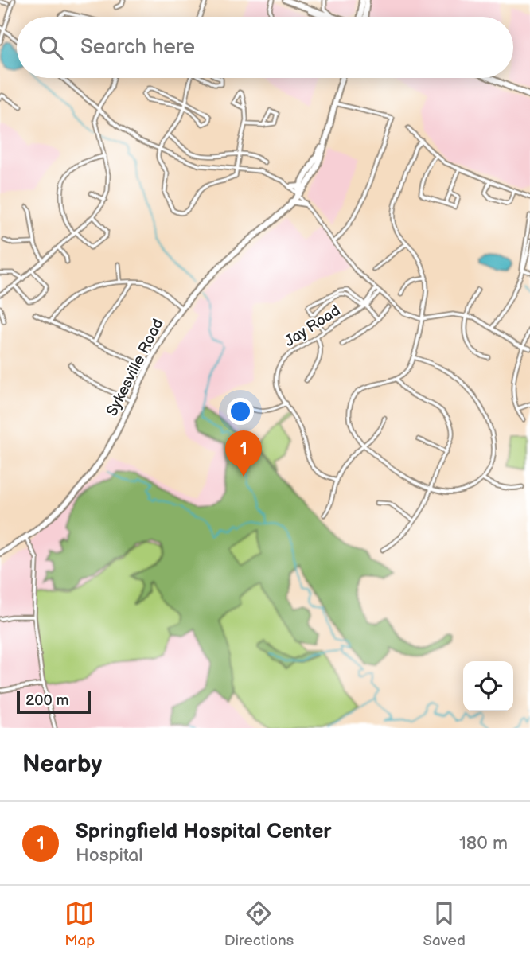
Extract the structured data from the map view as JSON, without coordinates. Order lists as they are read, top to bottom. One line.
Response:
{"streets":{"main road":["Sykesville Road"],"street":["Jay Road"]},"scale_bar":"200 m","page":{"search":"Search here","pins":"1","scale":"200 m","heading":"Nearby","list":[{"mark":"1","name":"Springfield Hospital Center","note":"Hospital","value":"180 m"}],"nav":["Map","Directions","Saved"]}}
